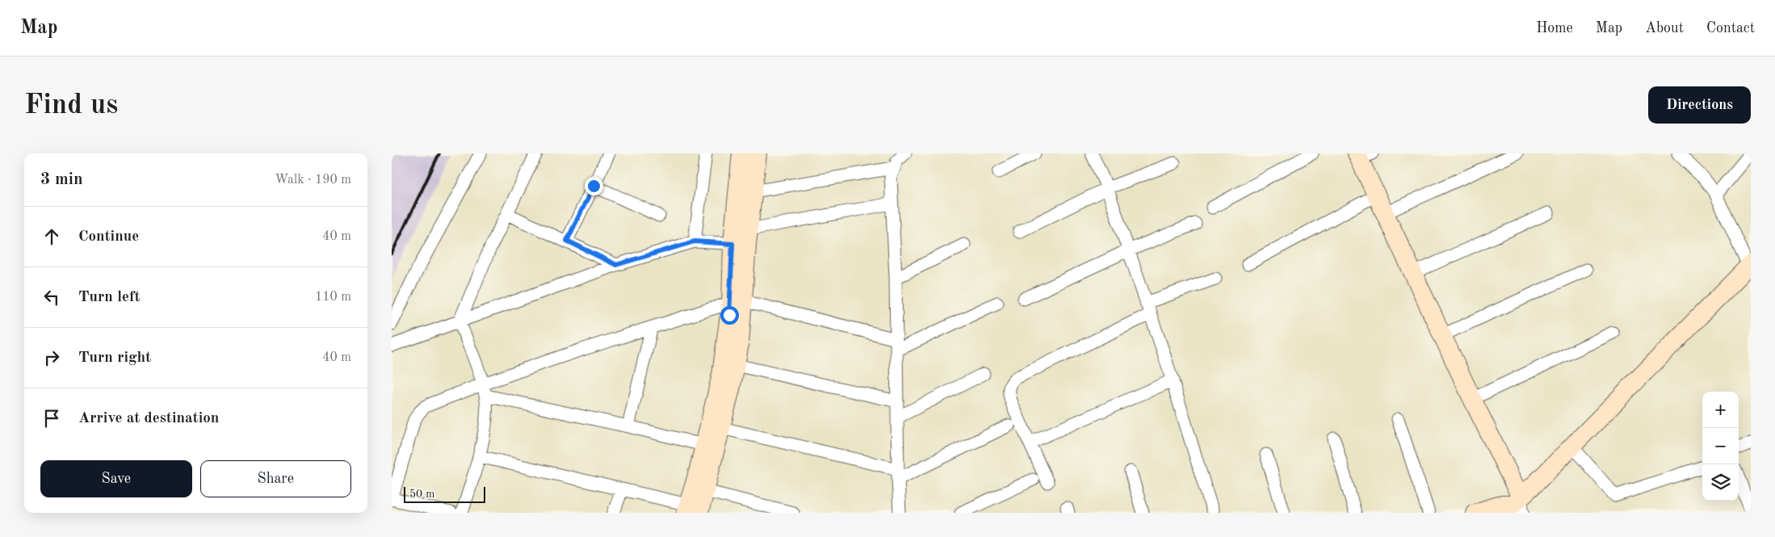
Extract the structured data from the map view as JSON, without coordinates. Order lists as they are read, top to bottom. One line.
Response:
{"scale_bar":"50 m","page":{"header":"Map","nav":["Home","Map","About","Contact"],"buttons":["Directions",["Save","Share"]],"title":"Find us","heading":["3 min","Walk · 190 m"],"list":[["Continue","40 m"],["Turn left","110 m"],["Turn right","40 m"],"Arrive at destination"],"map_buttons":["+","−"],"scale":"50 m"}}
